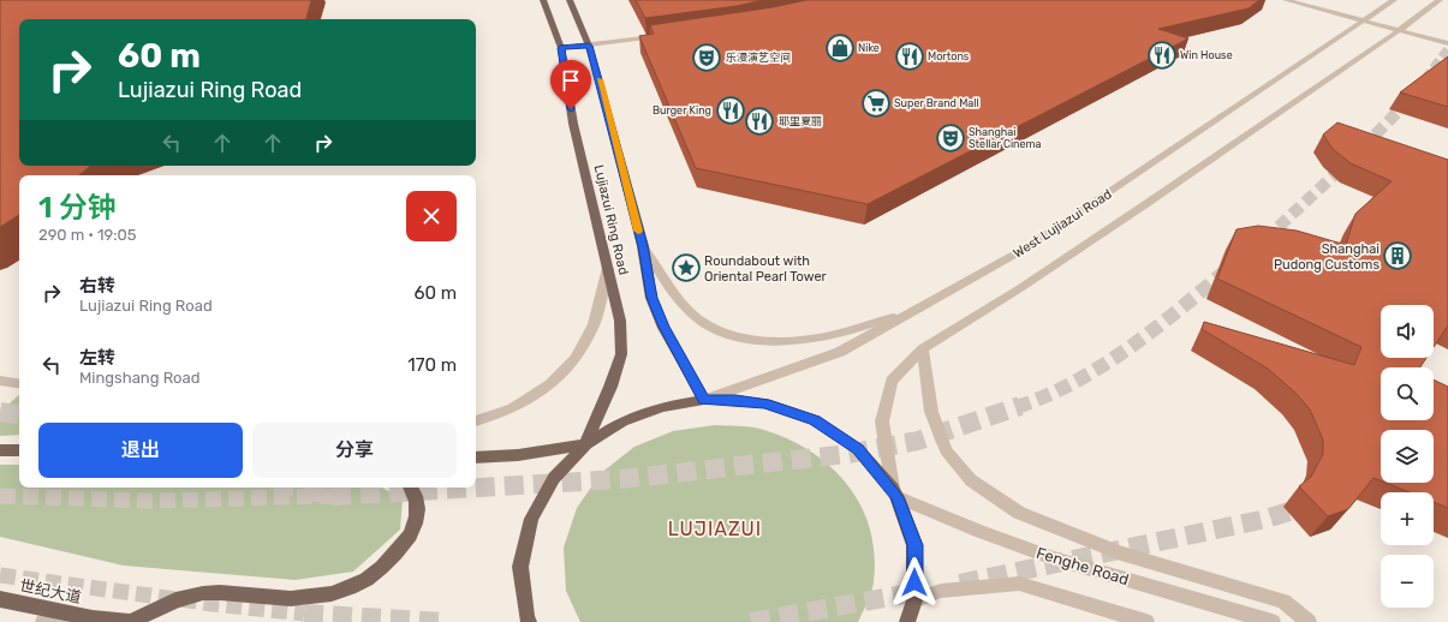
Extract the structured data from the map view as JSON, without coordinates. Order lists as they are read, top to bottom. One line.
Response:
{"streets":{"main road":["Lujiazui Ring Road","世纪大道"],"street":["West Lujiazui Road","Fenghe Road"]},"crossings":[["Lujiazui Ring Road","West Lujiazui Road"]],"districts":["LUJIAZUI"],"places":{"shop":["Nike"],"restaurant":["Win House","Mortons","Burger King","耶里夏丽"],"theatre":["乐漫演艺空间","Shanghai Stellar Cinema"],"supermarket":["Super Brand Mall"],"building":["Shanghai Pudong Customs"],"place":["Roundabout with Oriental Pearl Tower"]},"page":{"turn":["60 m","Lujiazui Ring Road"],"heading":["1 分钟","290 m · 19:05"],"list":[{"name":"右转","note":"Lujiazui Ring Road","value":"60 m"},{"name":"左转","note":"Mingshang Road","value":"170 m"}],"map_buttons":["+","−"],"buttons":["退出","分享"]}}
